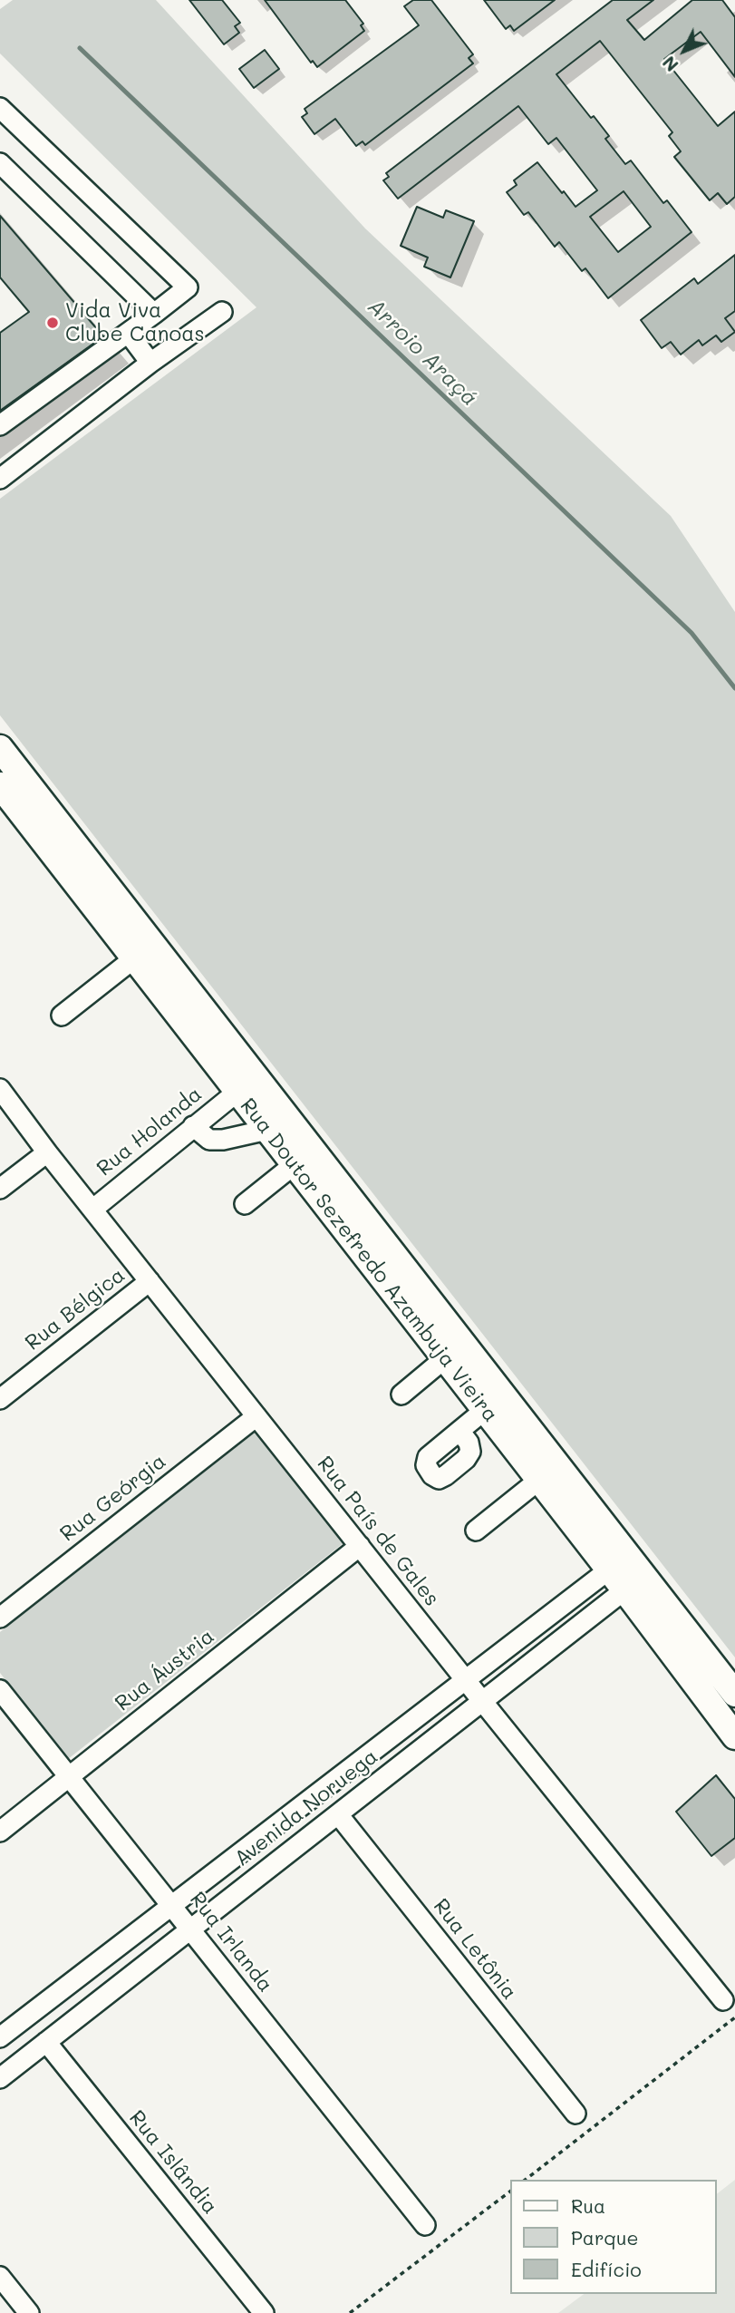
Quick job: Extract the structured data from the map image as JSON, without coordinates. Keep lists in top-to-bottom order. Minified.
{"streets":{"main road":["Rua Doutor Sezefredo Azambuja Vieira"],"street":["Rua Holanda","Rua Bélgica","Rua Geórgia","Rua País de Gales","Rua Áustria","Avenida Noruega","Rua Irlanda","Rua Letônia","Rua Islândia"]},"crossings":[["Rua Holanda","Rua Doutor Sezefredo Azambuja Vieira"],["Rua Holanda","Rua País de Gales"],["Rua Doutor Sezefredo Azambuja Vieira","Avenida Noruega"],["Rua Bélgica","Rua País de Gales"],["Rua Geórgia","Rua País de Gales"],["Rua País de Gales","Rua Áustria"],["Rua País de Gales","Avenida Noruega"],["Rua Áustria","Rua Irlanda"],["Avenida Noruega","Rua Irlanda"],["Avenida Noruega","Rua Letônia"],["Avenida Noruega","Rua Islândia"]],"water":["Arroio Araçá"],"places":["Vida Viva Clube Canoas"],"legend":["Rua","Parque","Edifício"],"north":"bottom left"}
